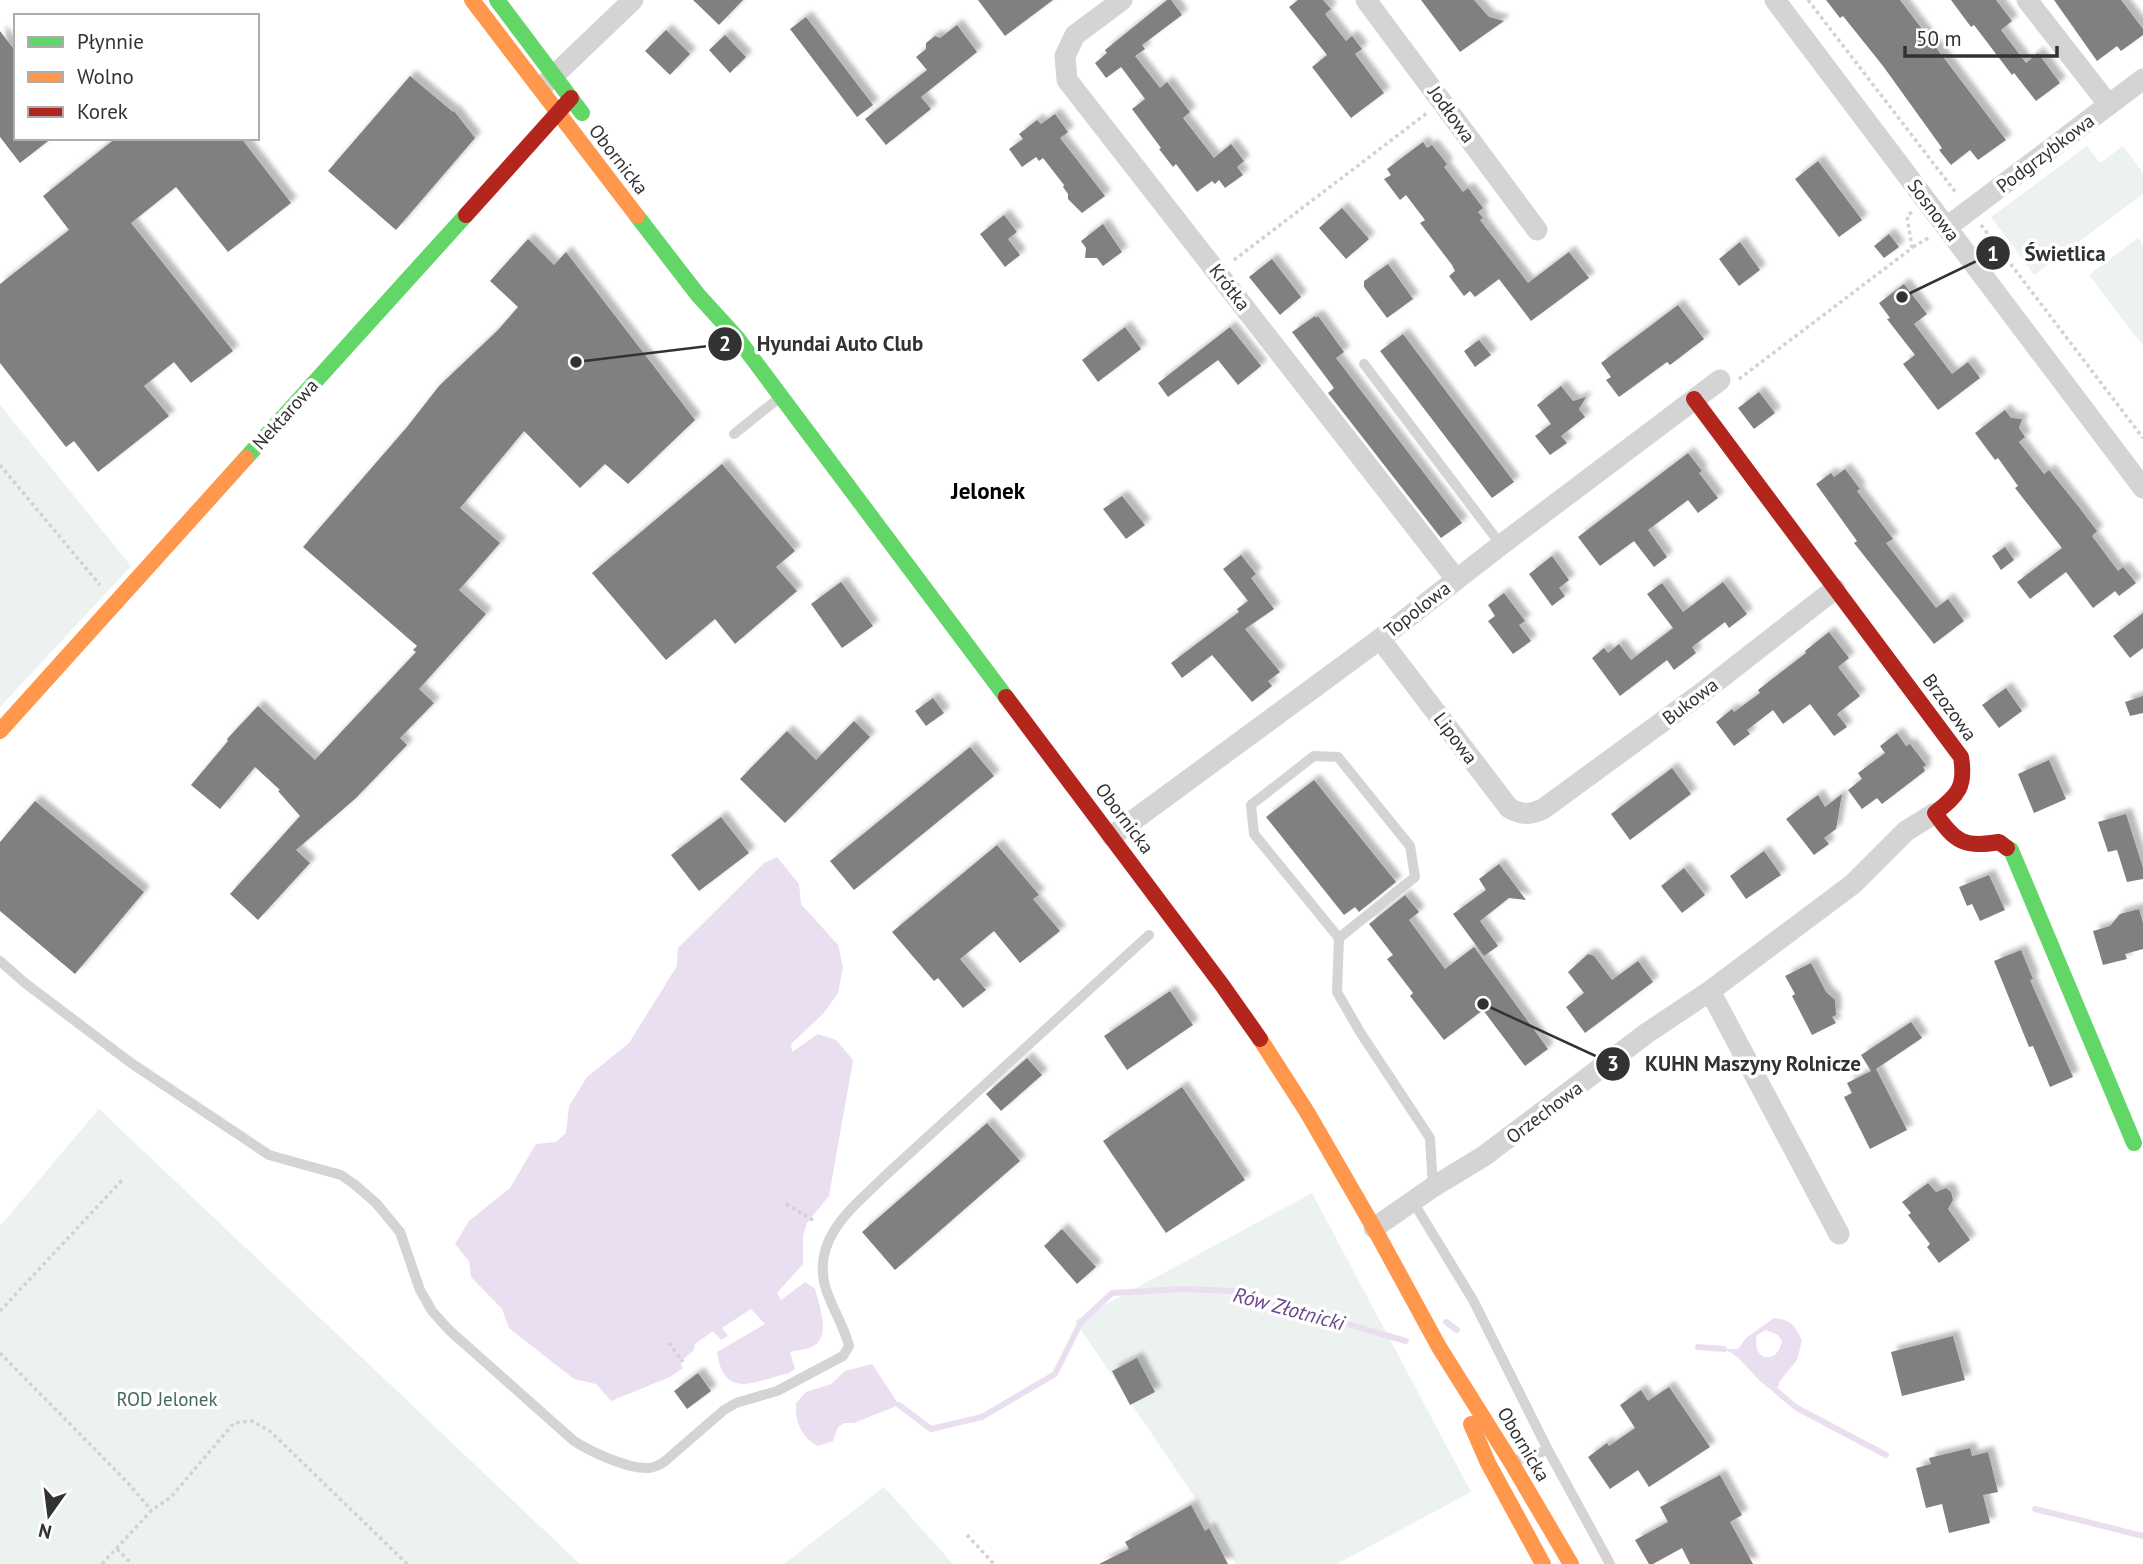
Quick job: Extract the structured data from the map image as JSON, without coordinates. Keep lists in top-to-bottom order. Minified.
{"streets":{"main road":["Obornicka","Nektarowa","Brzozowa"],"street":["Jodłowa","Podgrzybkowa","Sosnowa","Krótka","Topolowa","Bukowa","Lipowa","Orzechowa"]},"crossings":[["Podgrzybkowa","Sosnowa"],["Obornicka","Nektarowa"],["Obornicka","Topolowa"],["Obornicka","Orzechowa"],["Krótka","Topolowa"],["Topolowa","Brzozowa"],["Topolowa","Lipowa"],["Bukowa","Brzozowa"],["Bukowa","Lipowa"],["Brzozowa","Orzechowa"]],"districts":["Jelonek"],"water":["Rów Złotnicki"],"parks":["ROD Jelonek"],"places":["Świetlica","Hyundai Auto Club","KUHN Maszyny Rolnicze"],"legend":["Płynnie","Wolno","Korek"],"scale_bar":"50 m","north":"bottom"}
